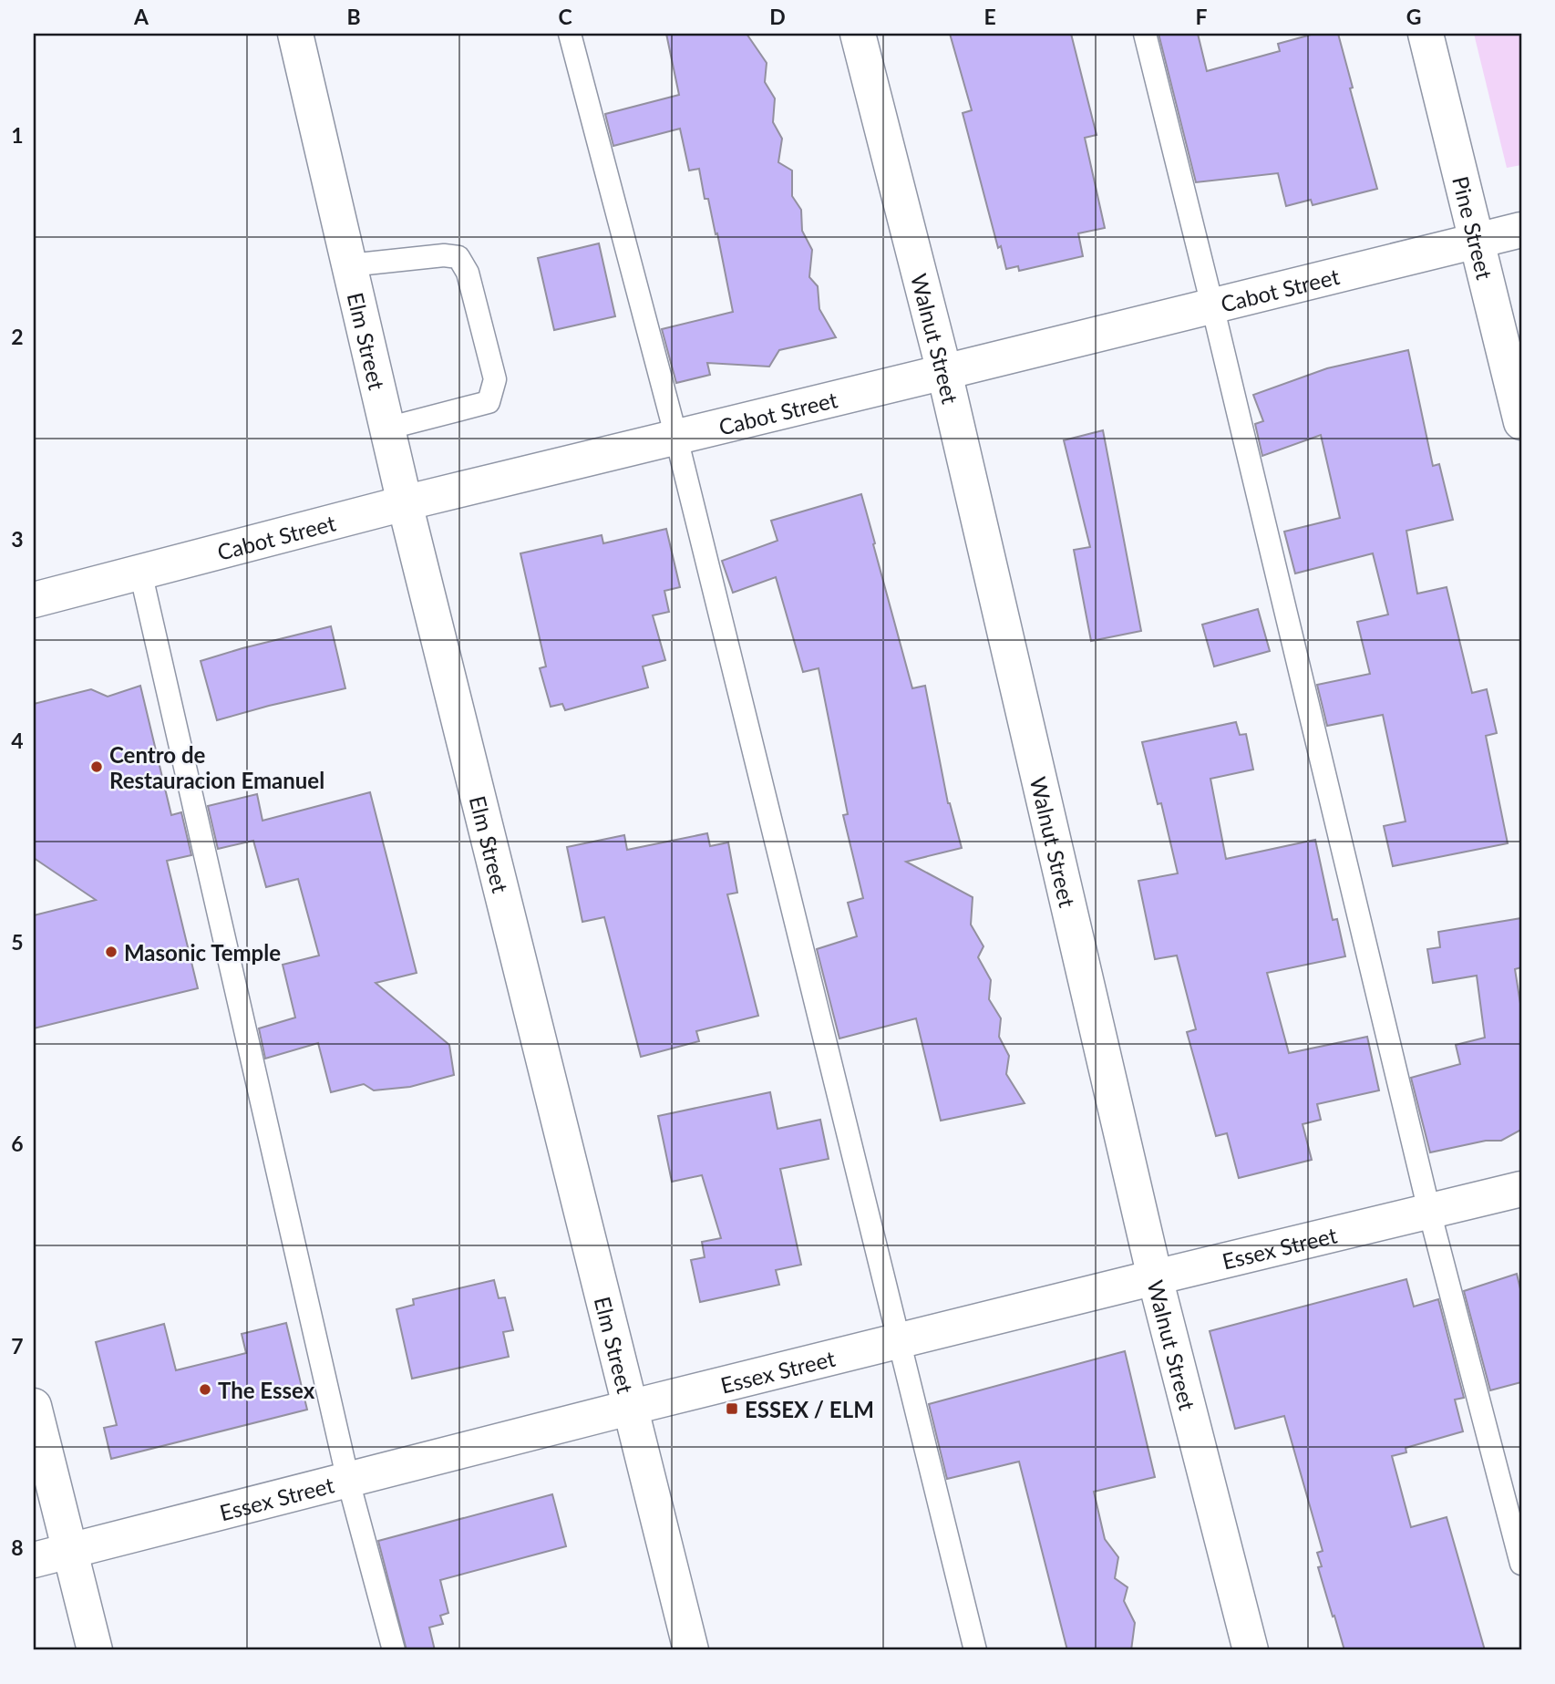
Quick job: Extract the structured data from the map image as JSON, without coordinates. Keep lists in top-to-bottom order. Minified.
{"streets":{"street":["Pine Street","Cabot Street","Walnut Street","Elm Street","Essex Street"]},"crossings":[["Pine Street","Cabot Street"],["Cabot Street","Walnut Street"],["Cabot Street","Elm Street"],["Walnut Street","Essex Street"],["Elm Street","Essex Street"]],"places":{"other":["Centro de Restauracion Emanuel","Masonic Temple","The Essex"],"transit":["ESSEX / ELM"]},"grid":{"columns":["A","B","C","D","E","F","G"],"rows":["1","2","3","4","5","6","7","8"]}}
